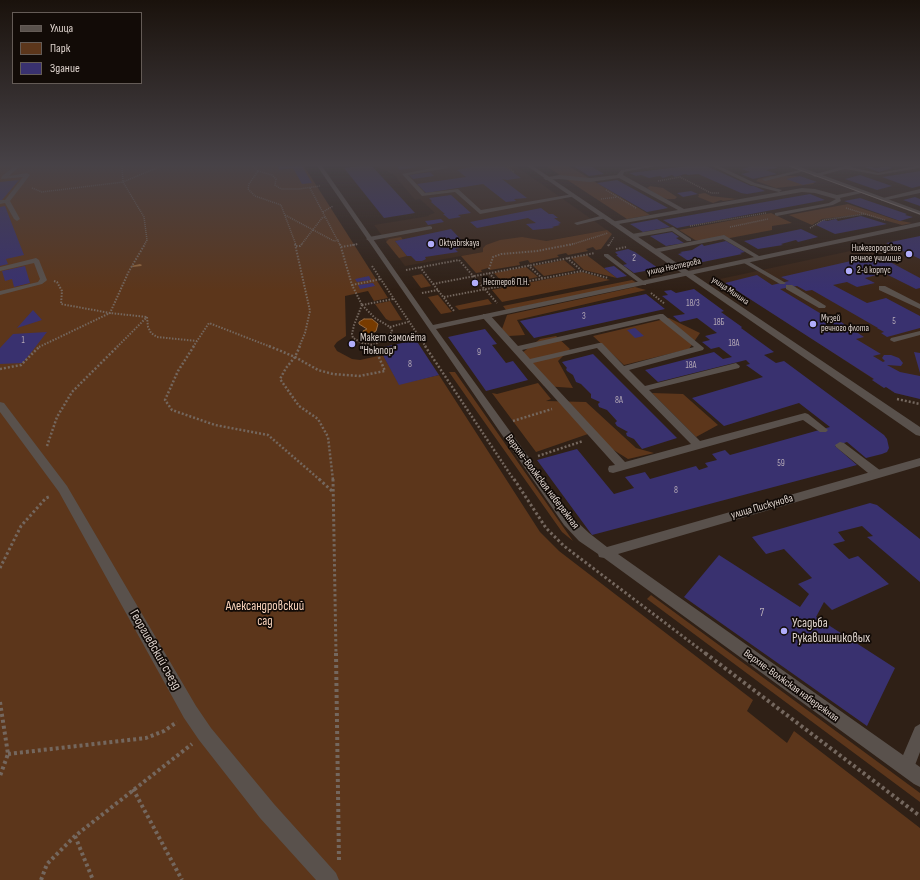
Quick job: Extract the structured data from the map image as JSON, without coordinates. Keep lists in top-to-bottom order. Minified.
{"streets":{"street":["улица Нестерова","улица Минина","Верхне-Волжская набережная","улица Пискунова","Георгиевский съезд"]},"crossings":[["улица Нестерова","улица Минина"],["улица Нестерова","Верхне-Волжская набережная"],["Верхне-Волжская набережная","улица Пискунова"]],"parks":["Александровский сад"],"places":["Oktyabrskaya","Нижегородское речное училище","2-й корпус","Нестеров П.Н.","Музей речного флота","Макет самолёта \"Ньюпор\"","Усадьба Рукавишниковых"],"house_numbers":["2","18/3","3","5","18Б","1","18А","9","8","18А","8А","59","8","7"],"legend":["Улица","Парк","Здание"]}
